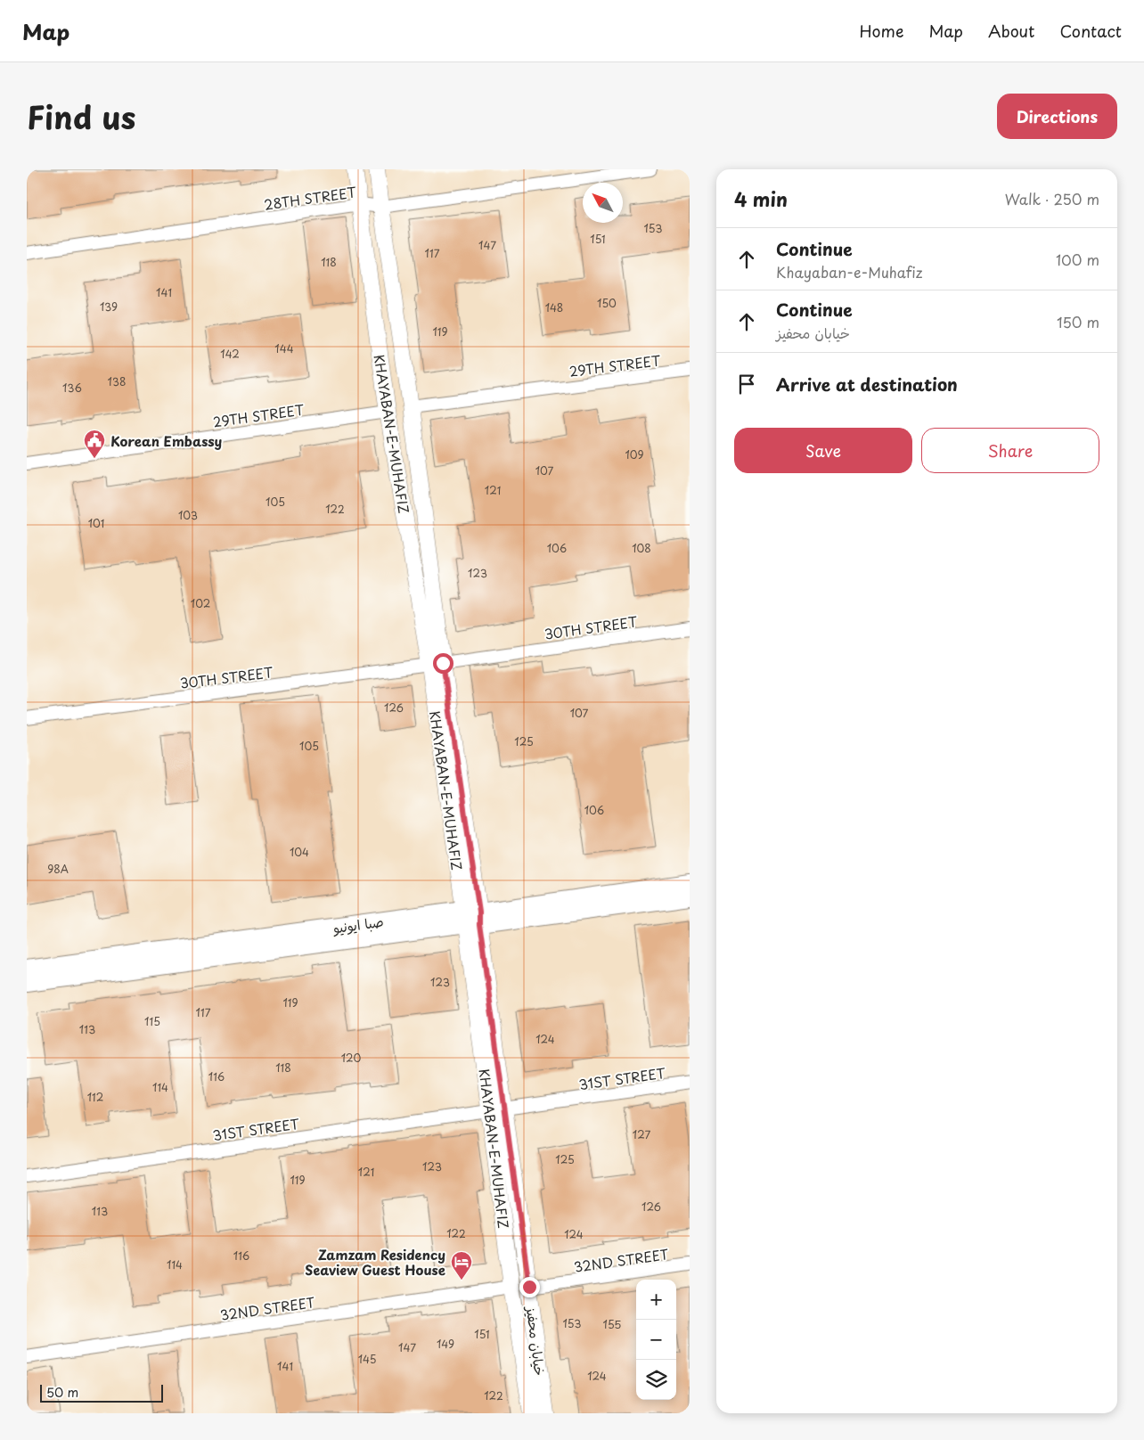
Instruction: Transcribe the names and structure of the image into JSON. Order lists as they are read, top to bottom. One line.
{"streets":{"main road":["صبا ایونیو"],"street":["28TH STREET","29TH STREET","KHAYABAN-E-MUHAFIZ","30TH STREET","31ST STREET","32ND STREET","خیابان محفیز"]},"crossings":[["28TH STREET","KHAYABAN-E-MUHAFIZ"],["29TH STREET","KHAYABAN-E-MUHAFIZ"],["KHAYABAN-E-MUHAFIZ","30TH STREET"],["KHAYABAN-E-MUHAFIZ","صبا ایونیو"],["KHAYABAN-E-MUHAFIZ","31ST STREET"],["KHAYABAN-E-MUHAFIZ","32ND STREET"],["KHAYABAN-E-MUHAFIZ","خیابان محفیز"],["صبا ایونیو","خیابان محفیز"],["31ST STREET","خیابان محفیز"],["32ND STREET","خیابان محفیز"]],"places":{"public building":["Korean Embassy"],"hotel":["Zamzam Residency Seaview Guest House"]},"house_numbers":["153","151","147","117","118","141","150","139","148","119","144","142","138","136","109","107","121","105","122","103","101","106","108","123","102","126","107","125","105","106","104","98A","123","119","117","115","113","124","120","118","116","114","112","127","125","123","121","119","126","113","122","124","116","114","153","155","151","149","147","145","141","124","122"],"scale_bar":"50 m","north":"top left","page":{"header":"Map","nav":["Home","Map","About","Contact"],"title":"Find us","buttons":["Directions",["Save","Share"]],"heading":["4 min","Walk · 250 m"],"list":[["Continue","Khayaban-e-Muhafiz","100 m"],["Continue","خیابان محفیز","150 m"],"Arrive at destination"],"map_buttons":["+","−"],"scale":"50 m"}}
